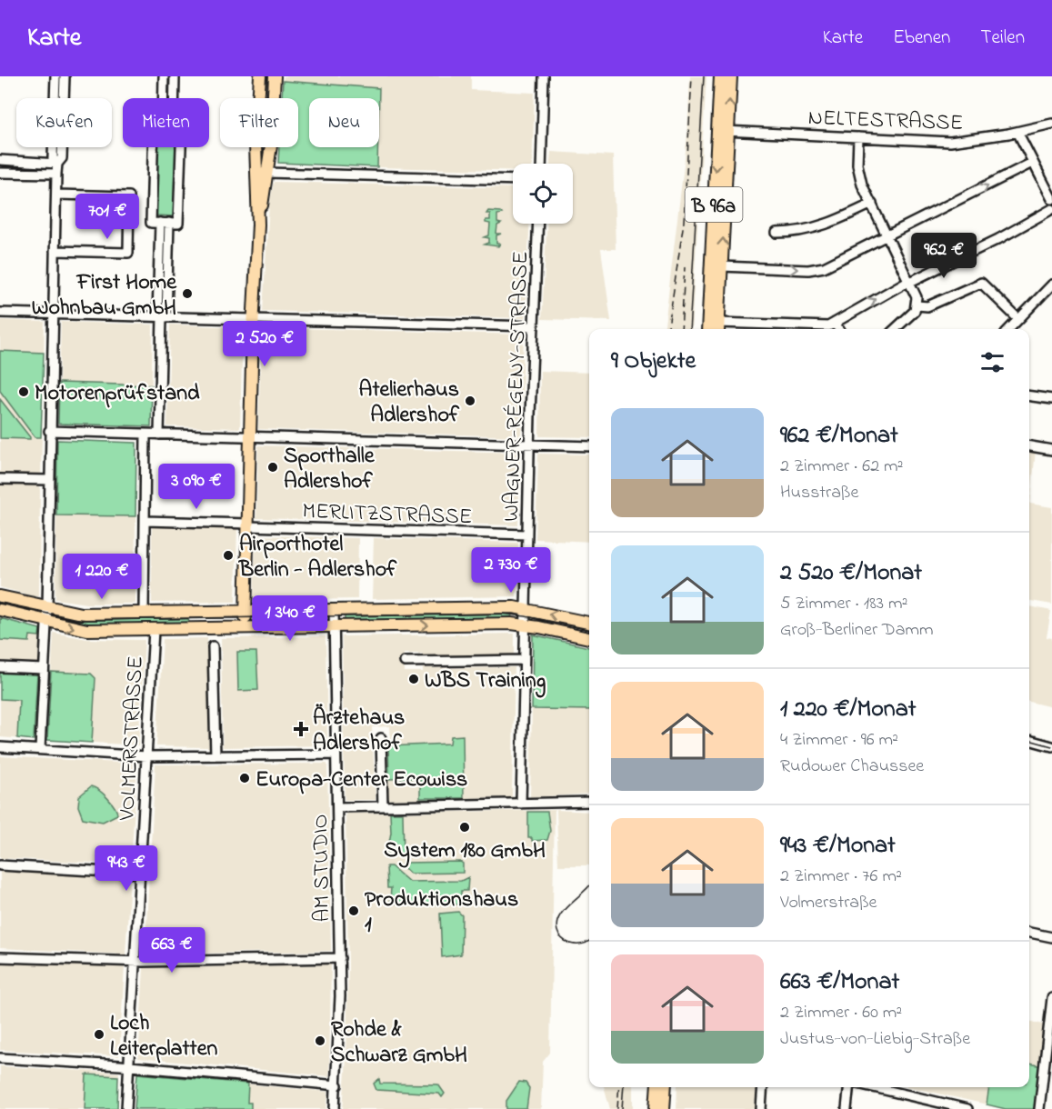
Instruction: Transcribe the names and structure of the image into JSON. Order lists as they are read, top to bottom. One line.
{"streets":{"main road":["B 96a"],"street":["NELTESTRASSE","WAGNER-RÉGENY-STRASSE","MERLITZSTRASSE","VOLMERSTRASSE","AM STUDIO"]},"crossings":[["NELTESTRASSE","B 96a"],["WAGNER-RÉGENY-STRASSE","MERLITZSTRASSE"]],"places":{"other":["First Home Wohnbau GmbH","Motorenprüfstand","Atelierhaus Adlershof","Sporthalle Adlershof","Airporthotel Berlin - Adlershof","WBS Training","Europa-Center Ecowiss","System 180 GmbH","Produktionshaus 1","Loch Leiterplatten","Rohde & Schwarz GmbH"],"health":["Ärztehaus Adlershof"]},"page":{"header":"Karte","nav":["Karte","Ebenen","Teilen"],"chip":["Kaufen","Mieten","Filter","Neu"],"price":["701 €","962 €","2 520 €","3 090 €","2 730 €","1 220 €","1 340 €","943 €","663 €"],"heading":"9 Objekte","list":[{"name":"962 €/Monat","note":"2 Zimmer · 62 m² · Husstraße"},{"name":"2 520 €/Monat","note":"5 Zimmer · 183 m² · Groß-Berliner Damm"},{"name":"1 220 €/Monat","note":"4 Zimmer · 96 m² · Rudower Chaussee"},{"name":"943 €/Monat","note":"2 Zimmer · 76 m² · Volmerstraße"},{"name":"663 €/Monat","note":"2 Zimmer · 60 m² · Justus-von-Liebig-Straße"}]}}
